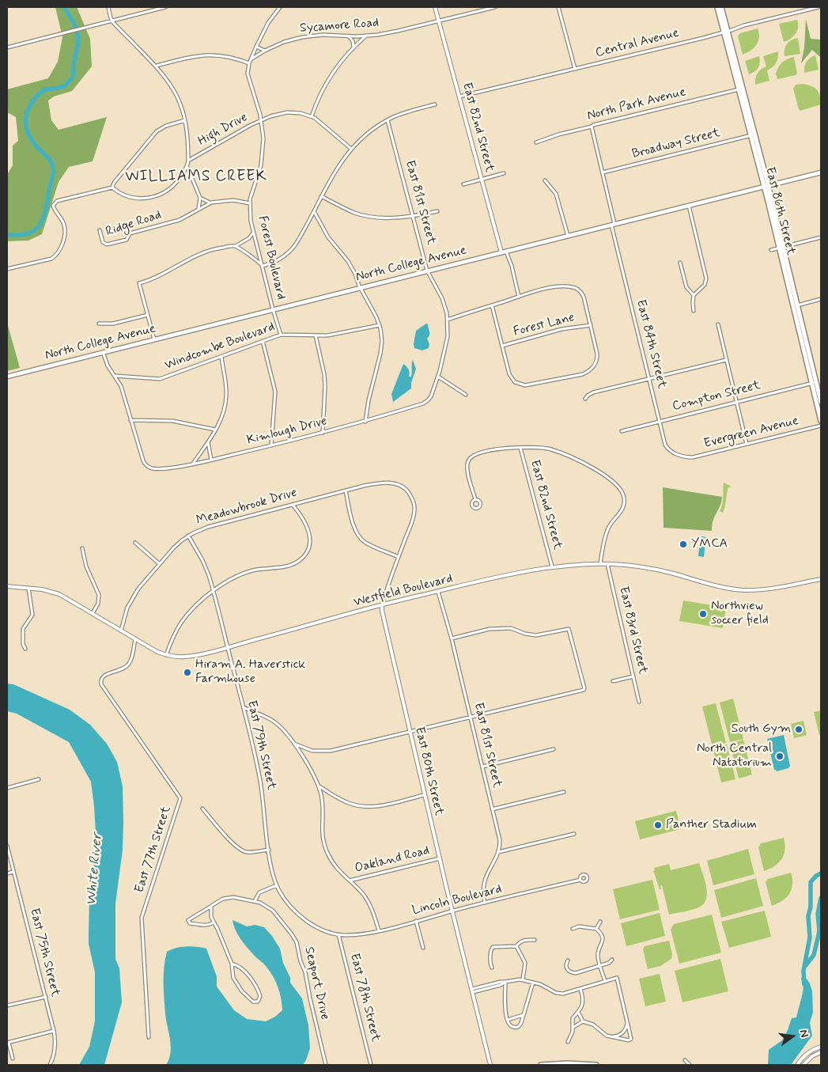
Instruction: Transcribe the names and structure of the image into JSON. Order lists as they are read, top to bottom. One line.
{"streets":{"main road":["East 86th Street","North College Avenue"],"street":["Sycamore Road","Central Avenue","North Park Avenue","East 82nd Street","High Drive","Broadway Street","East 81st Street","Ridge Road","Forest Boulevard","Forest Lane","East 84th Street","Windcombe Boulevard","Compton Street","Kimlough Drive","Evergreen Avenue","Meadowbrook Drive","Westfield Boulevard","East 83rd Street","East 79th Street","East 80th Street","East 77th Street","Oakland Road","Lincoln Boulevard","East 75th Street","Seaport Drive","East 78th Street"]},"crossings":[["Sycamore Road","East 82nd Street"],["Sycamore Road","Forest Boulevard"],["Central Avenue","East 82nd Street"],["Central Avenue","East 86th Street"],["North Park Avenue","East 86th Street"],["North Park Avenue","East 84th Street"],["East 82nd Street","North College Avenue"],["East 82nd Street","Westfield Boulevard"],["High Drive","Forest Boulevard"],["Broadway Street","East 86th Street"],["Broadway Street","East 84th Street"],["East 81st Street","North College Avenue"],["East 81st Street","Kimlough Drive"],["East 81st Street","Westfield Boulevard"],["East 86th Street","North College Avenue"],["East 86th Street","Compton Street"],["Ridge Road","Forest Boulevard"],["Forest Boulevard","North College Avenue"],["Forest Boulevard","Windcombe Boulevard"],["North College Avenue","East 84th Street"],["East 84th Street","Compton Street"],["East 84th Street","Evergreen Avenue"],["Meadowbrook Drive","Westfield Boulevard"],["Meadowbrook Drive","East 79th Street"],["Meadowbrook Drive","East 80th Street"],["Westfield Boulevard","East 83rd Street"],["Westfield Boulevard","East 79th Street"],["Westfield Boulevard","East 80th Street"],["Westfield Boulevard","East 77th Street"],["East 79th Street","Lincoln Boulevard"],["East 79th Street","East 78th Street"],["East 80th Street","Oakland Road"],["East 80th Street","Lincoln Boulevard"],["Lincoln Boulevard","East 78th Street"]],"districts":["WILLIAMS CREEK"],"water":["White River"],"places":["YMCA","Northview soccer field","Hiram A. Haverstick Farmhouse","South Gym","North Central Natatorium","Panther Stadium"],"north":"right"}
